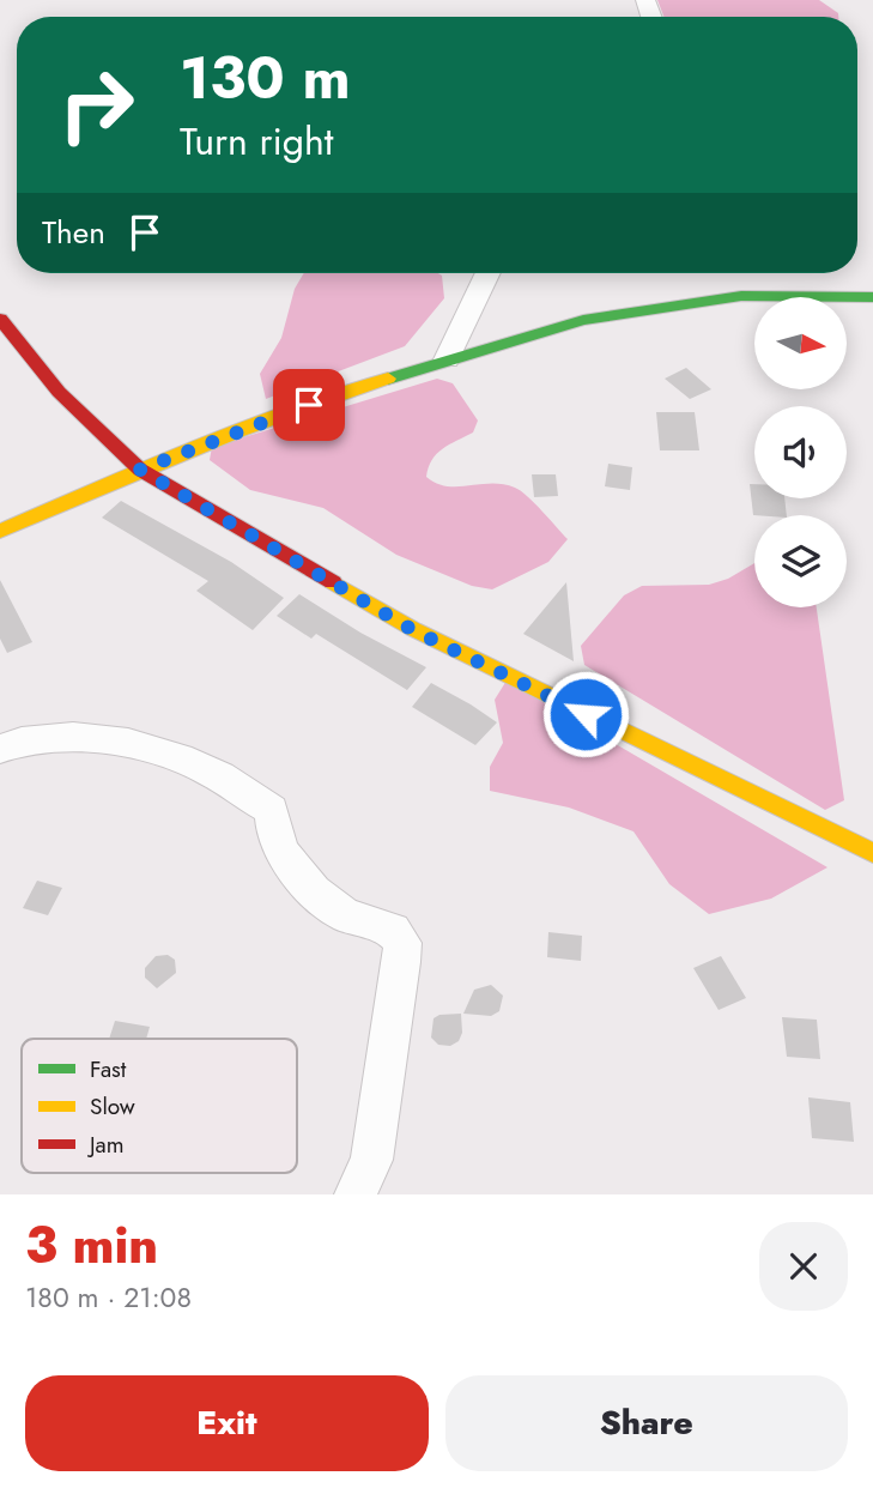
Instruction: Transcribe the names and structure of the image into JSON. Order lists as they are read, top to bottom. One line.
{"legend":["Fast","Slow","Jam"],"north":"right","page":{"turn":["130 m","Turn right"],"then":"Then","heading":["3 min","180 m · 21:08"],"buttons":["Exit","Share"]}}
